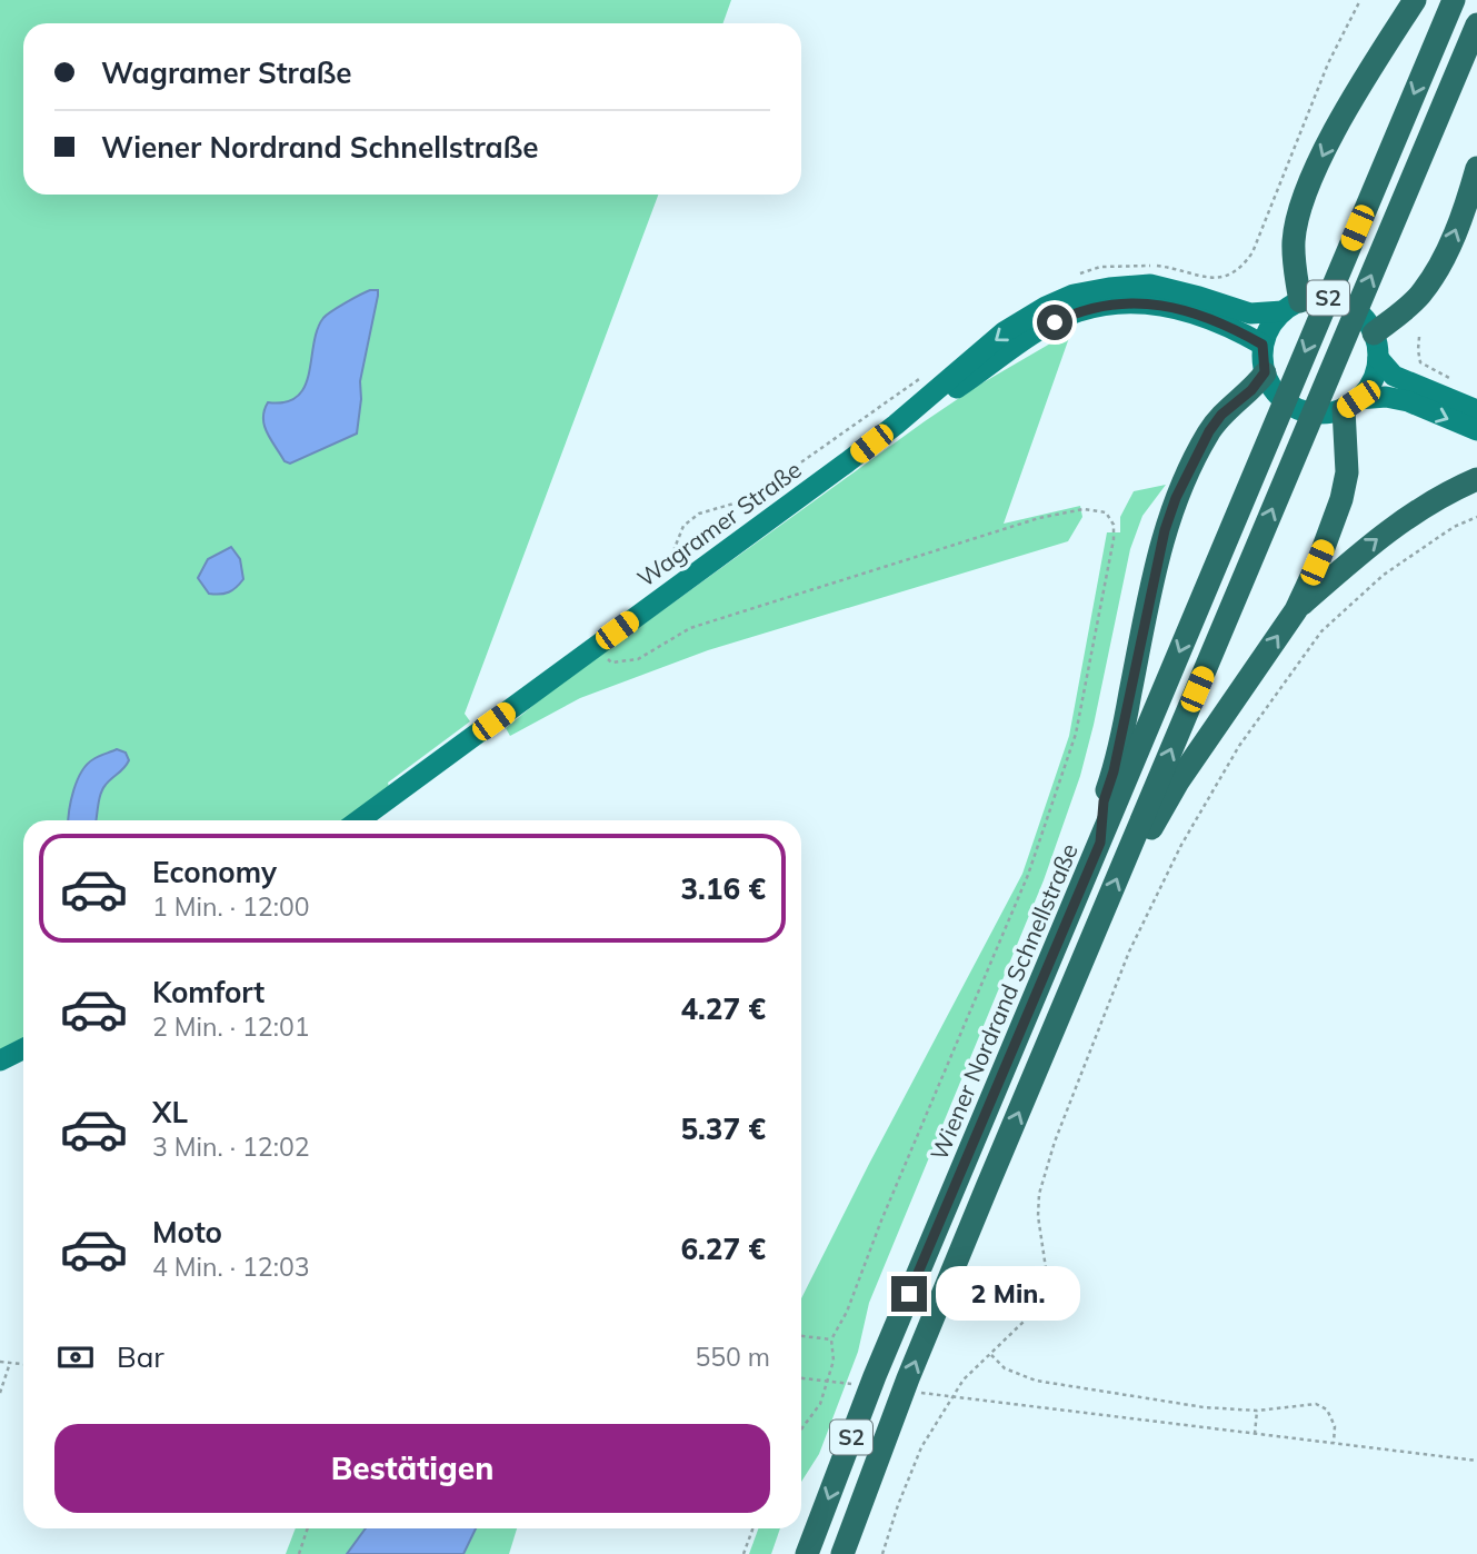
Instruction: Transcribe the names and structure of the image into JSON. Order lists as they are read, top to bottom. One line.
{"streets":{"highway":["S2","Wiener Nordrand Schnellstraße"],"main road":["Wagramer Straße"]},"page":{"banner":["Wagramer Straße","Wiener Nordrand Schnellstraße"],"list":[{"name":"Economy","note":"1 Min. · 12:00","value":"3.16 €"},{"name":"Komfort","note":"2 Min. · 12:01","value":"4.27 €"},{"name":"XL","note":"3 Min. · 12:02","value":"5.37 €"},{"name":"Moto","note":"4 Min. · 12:03","value":"6.27 €"}],"bubble":"2 Min.","pay":["Bar","550 m"],"buttons":"Bestätigen"}}
